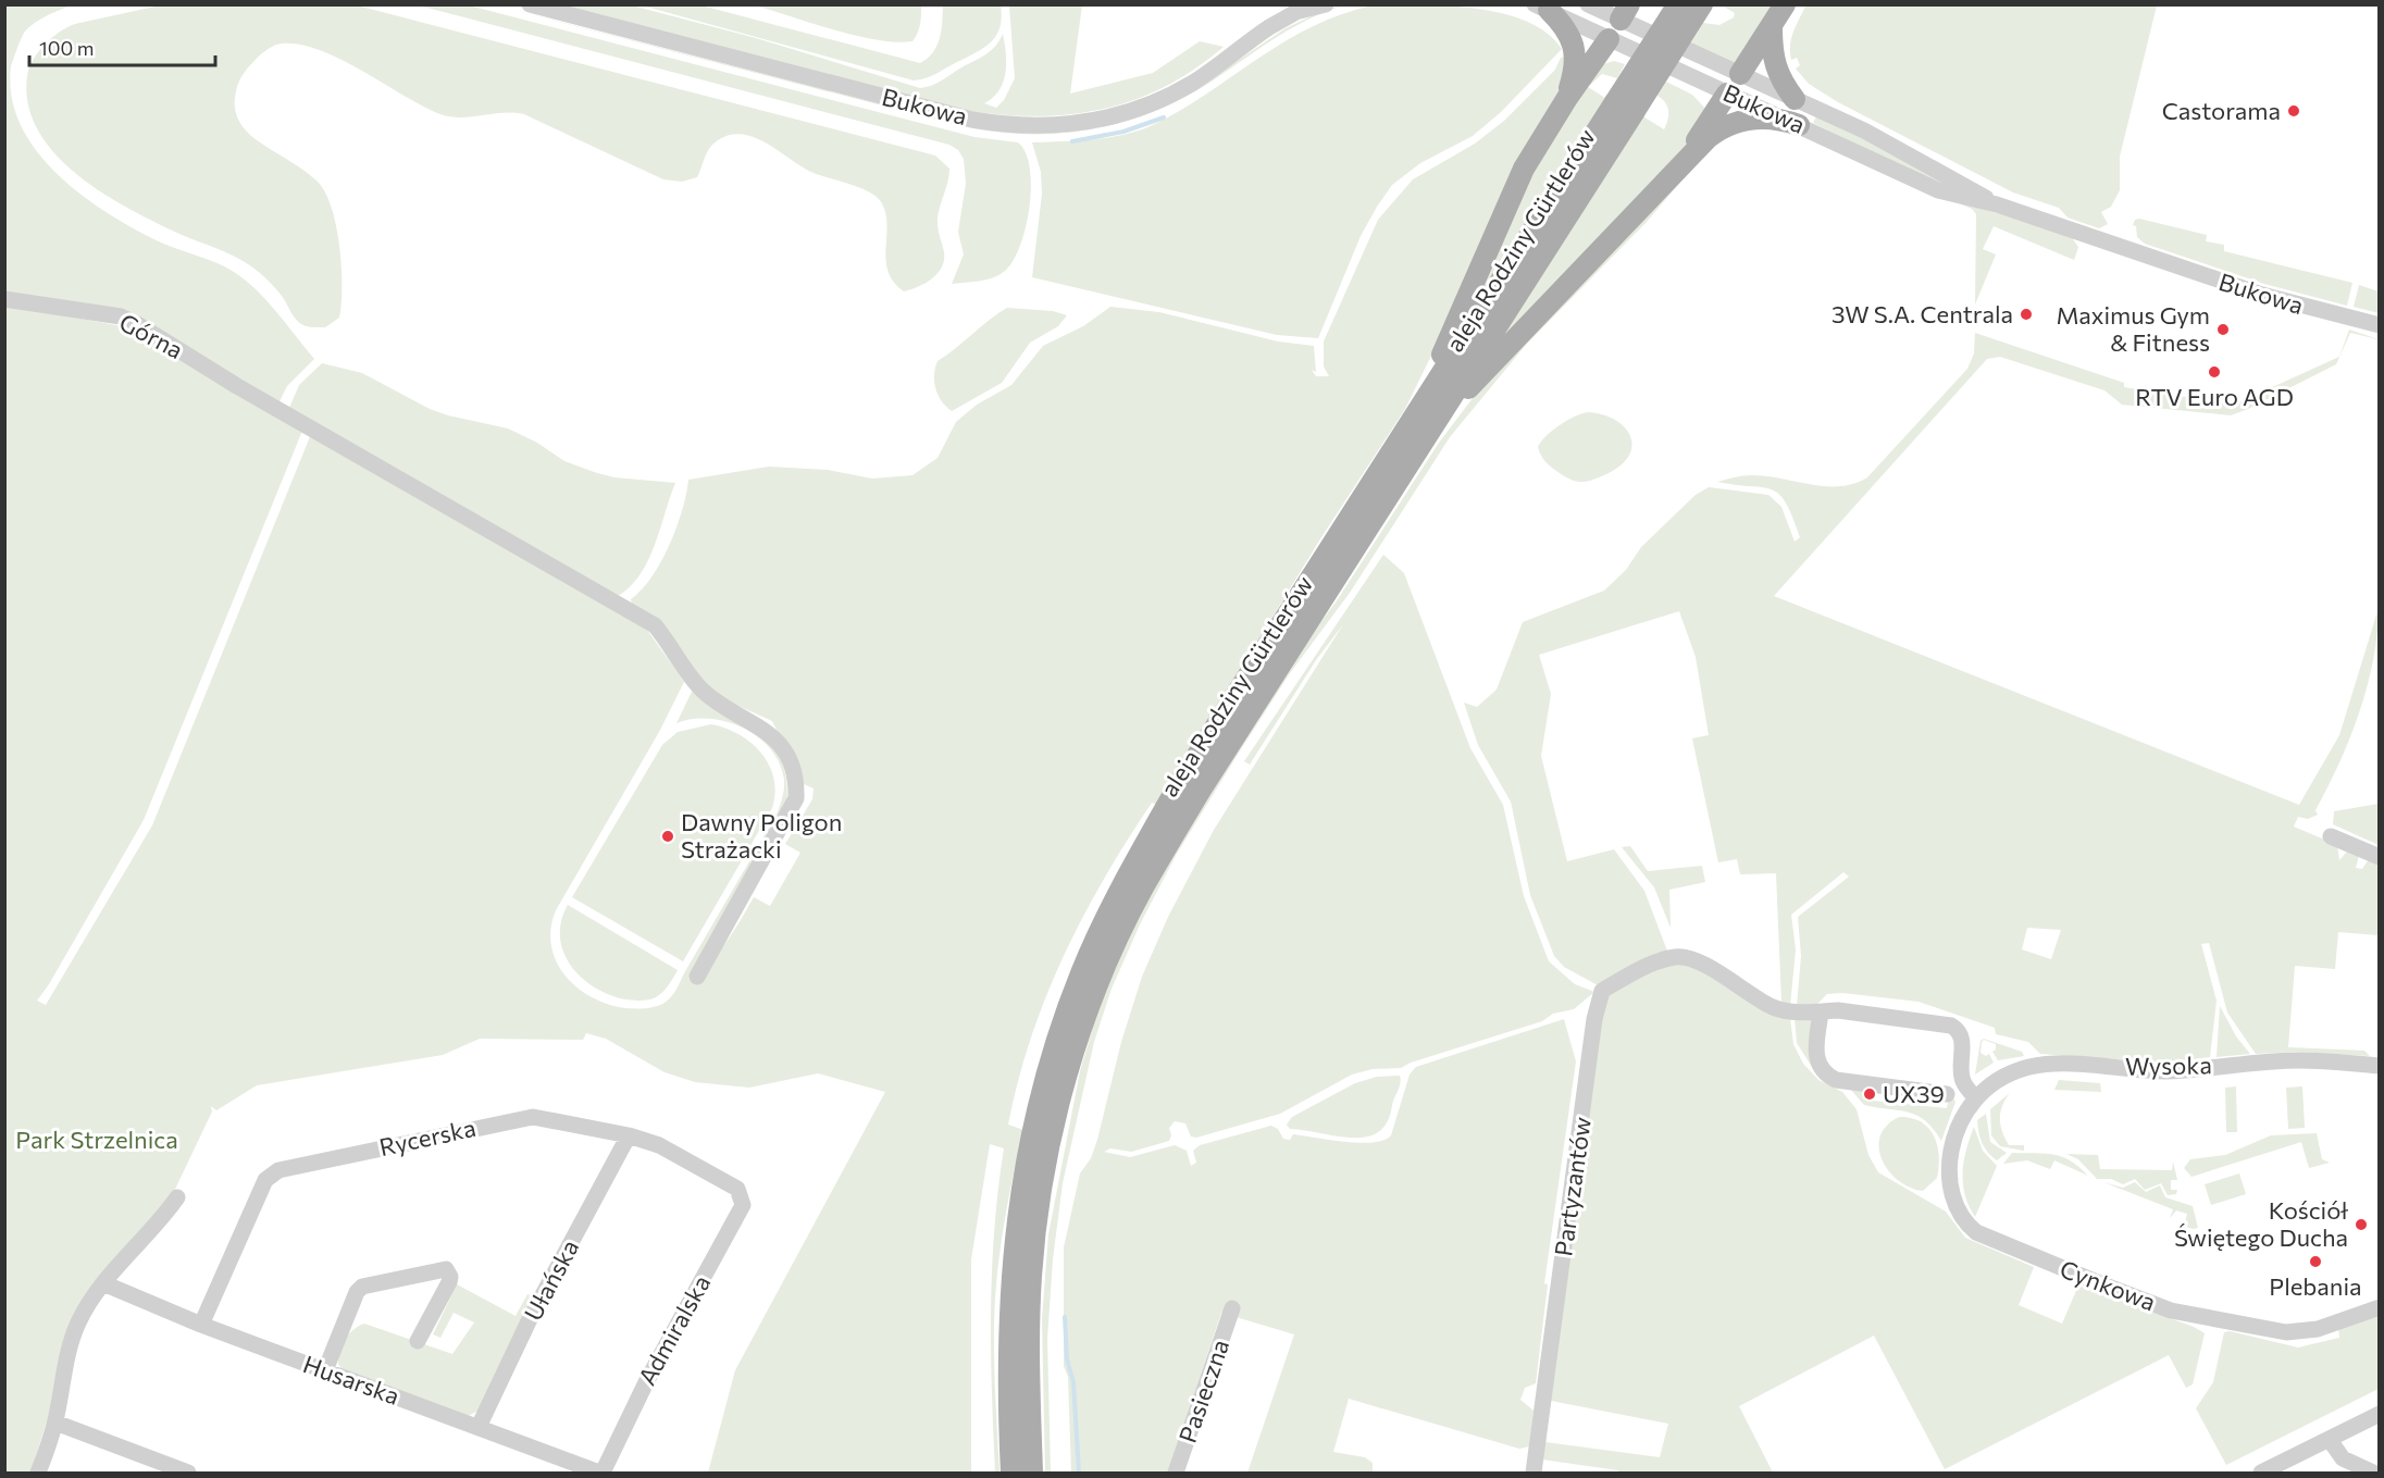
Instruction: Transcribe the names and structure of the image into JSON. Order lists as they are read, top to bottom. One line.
{"streets":{"main road":["aleja Rodziny Gürtlerów"],"street":["Bukowa","Górna","Wysoka","Rycerska","Partyzantów","Ułańska","Cynkowa","Admiralska","Husarska","Pasieczna"]},"crossings":[["Wysoka","Cynkowa"],["Rycerska","Ułańska"],["Rycerska","Admiralska"],["Rycerska","Husarska"],["Ułańska","Husarska"],["Admiralska","Husarska"]],"parks":["Park Strzelnica"],"places":["Castorama","3W S.A. Centrala","Maximus Gym & Fitness","RTV Euro AGD","Dawny Poligon Strażacki","UX39","Kościół Świętego Ducha","Plebania"],"scale_bar":"100 m"}
